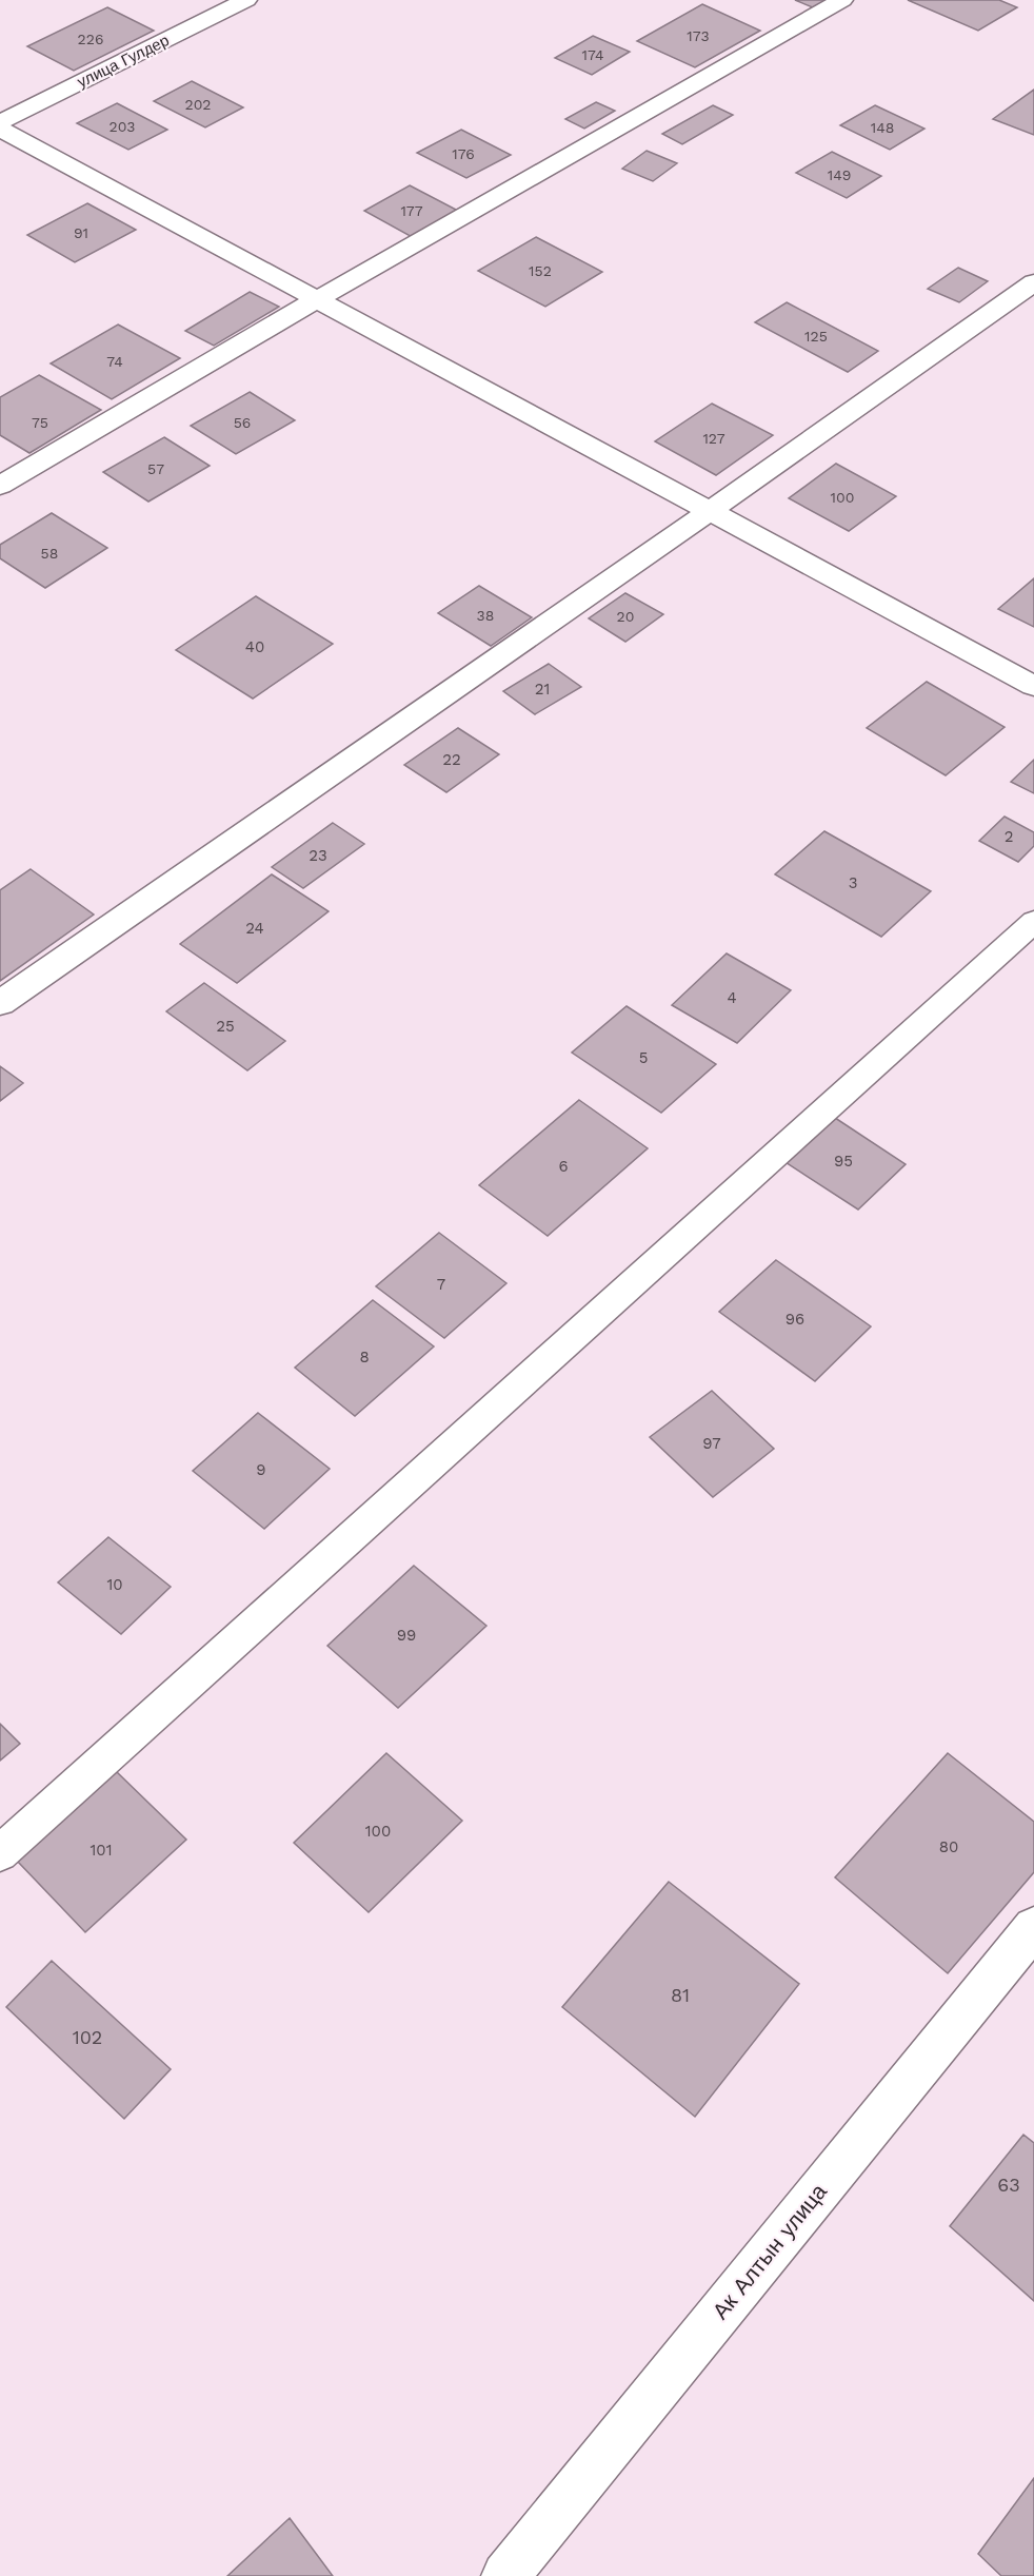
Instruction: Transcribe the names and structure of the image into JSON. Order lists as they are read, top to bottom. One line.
{"streets":{"street":["улица Гулдер","Ак Алтын улица"]},"house_numbers":["173","226","174","202","203","148","176","149","177","91","152","125","74","75","56","127","57","100","58","38","20","40","21","22","2","23","3","24","4","25","5","95","6","7","96","8","97","9","10","99","100","80","101","81","102","63"]}
